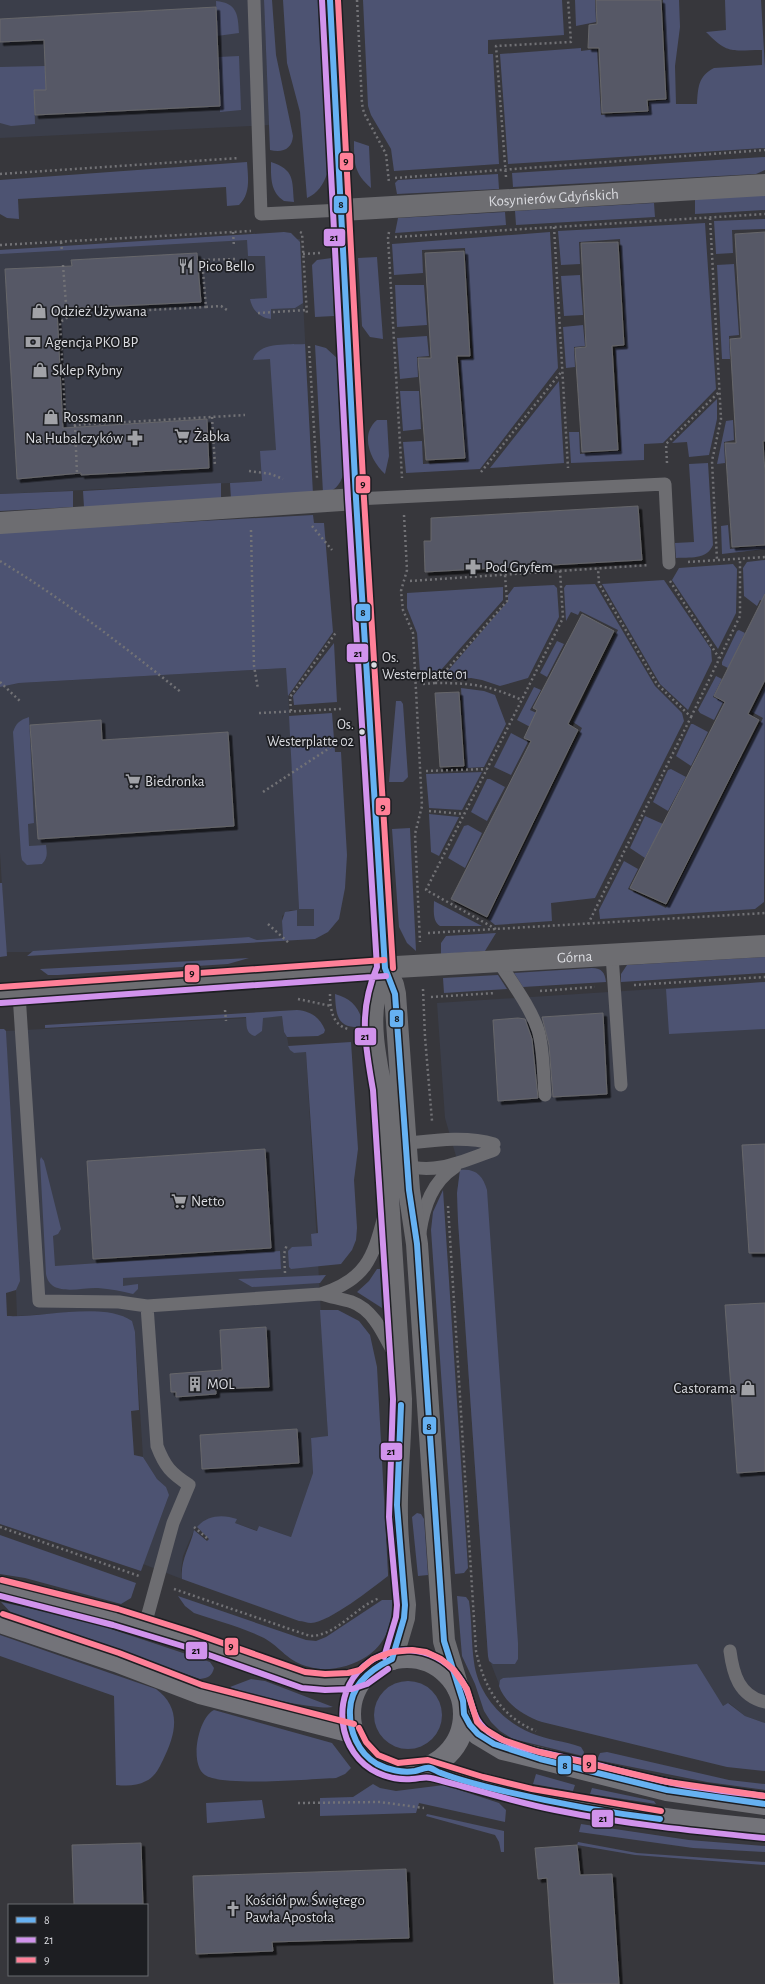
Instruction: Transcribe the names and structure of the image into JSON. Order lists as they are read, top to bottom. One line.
{"streets":{"street":["Kosynierów Gdyńskich","Górna"]},"places":{"restaurant":["Pico Bello"],"shop":["Odzież Używana","Sklep Rybny","Rossmann","Castorama"],"bank":["Agencja PKO BP"],"supermarket":["Żabka","Biedronka","Netto"],"pharmacy":["Na Hubalczyków","Pod Gryfem"],"other":["Os. Westerplatte 01","Os. Westerplatte 02"],"building":["MOL"],"church":["Kościół pw. Świętego Pawła Apostoła"]},"lines":["transit line 8","transit line 21","transit line 9"],"legend":["8","21","9"]}
